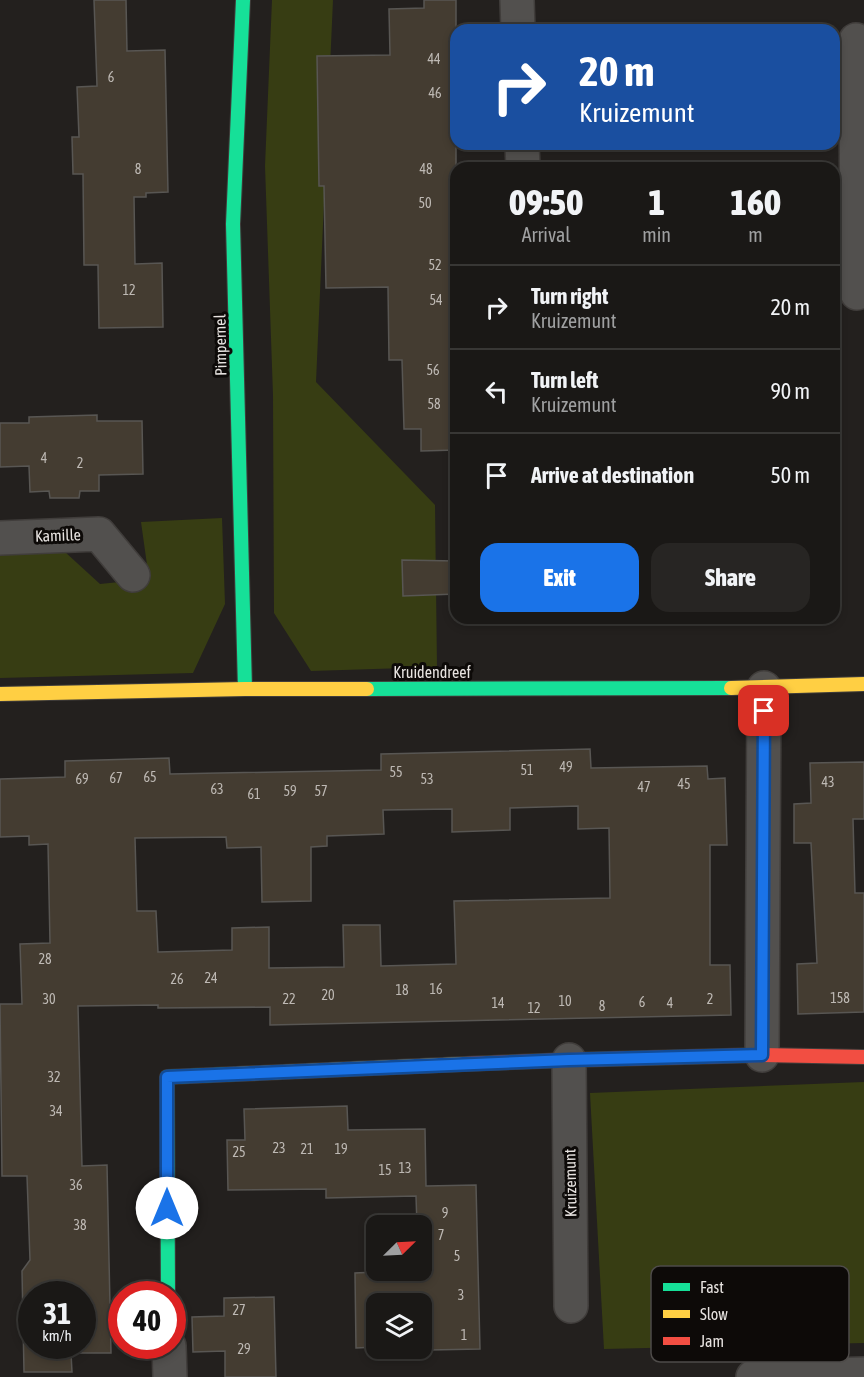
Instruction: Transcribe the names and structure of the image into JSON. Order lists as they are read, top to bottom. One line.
{"streets":{"street":["Pimpernel","Kamille","Kruidendreef","Kruizemunt"]},"crossings":[["Pimpernel","Kruidendreef"]],"house_numbers":["44","6","46","8","48","50","52","12","54","56","58","4","2","49","51","55","65","67","69","53","43","45","47","63","59","57","61","28","24","26","16","18","20","158","30","22","2","10","6","14","4","8","12","32","34","23","21","19","25","13","15","36","9","38","7","5","3","27","1","29"],"legend":["Fast","Slow","Jam"],"north":"top right","page":{"turn":["20 m","Kruizemunt"],"eta":["09:50","Arrival","1","min","160","m"],"list":[{"name":"Turn right","note":"Kruizemunt","value":"20 m"},{"name":"Turn left","note":"Kruizemunt","value":"90 m"},{"name":"Arrive at destination","value":"50 m"}],"buttons":["Exit","Share"],"speed":"31 km/h","limit":"40"}}
